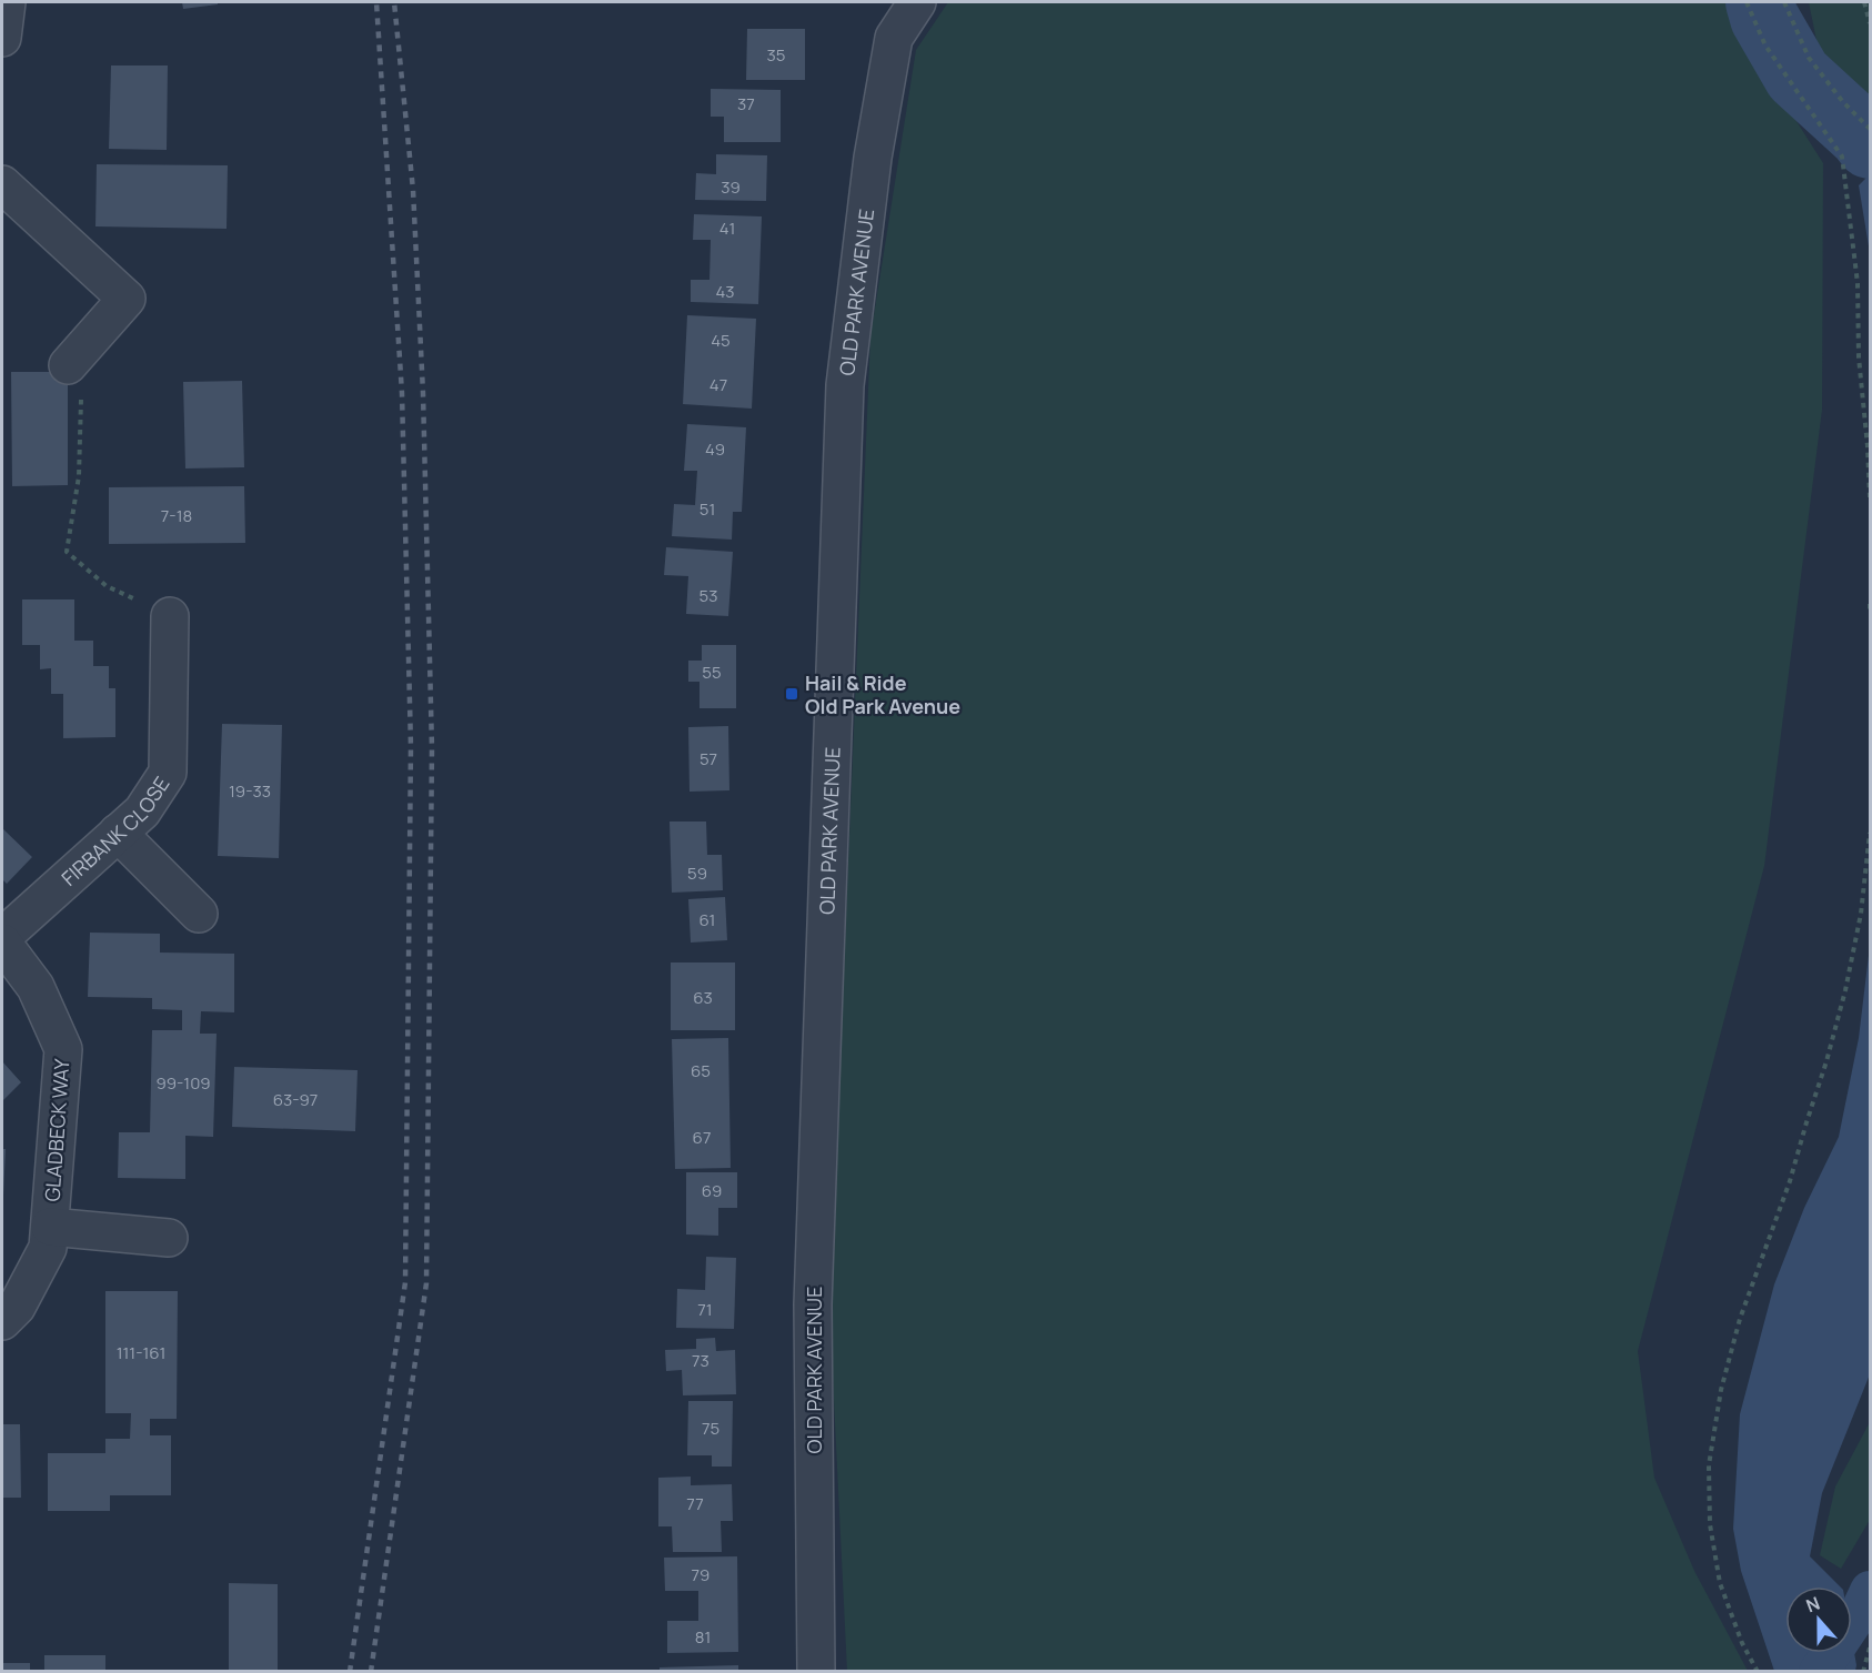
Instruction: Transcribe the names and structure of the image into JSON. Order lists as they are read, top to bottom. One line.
{"streets":{"street":["OLD PARK AVENUE","FIRBANK CLOSE","GLADBECK WAY"]},"places":{"transit":["Hail & Ride Old Park Avenue"]},"house_numbers":["35","37","39","41","43","45","47","49","51","7-18","53","55","57","19-33","59","61","63","65","99-109","63-97","67","69","71","111-161","73","75","77","79","81"],"north":"top"}
